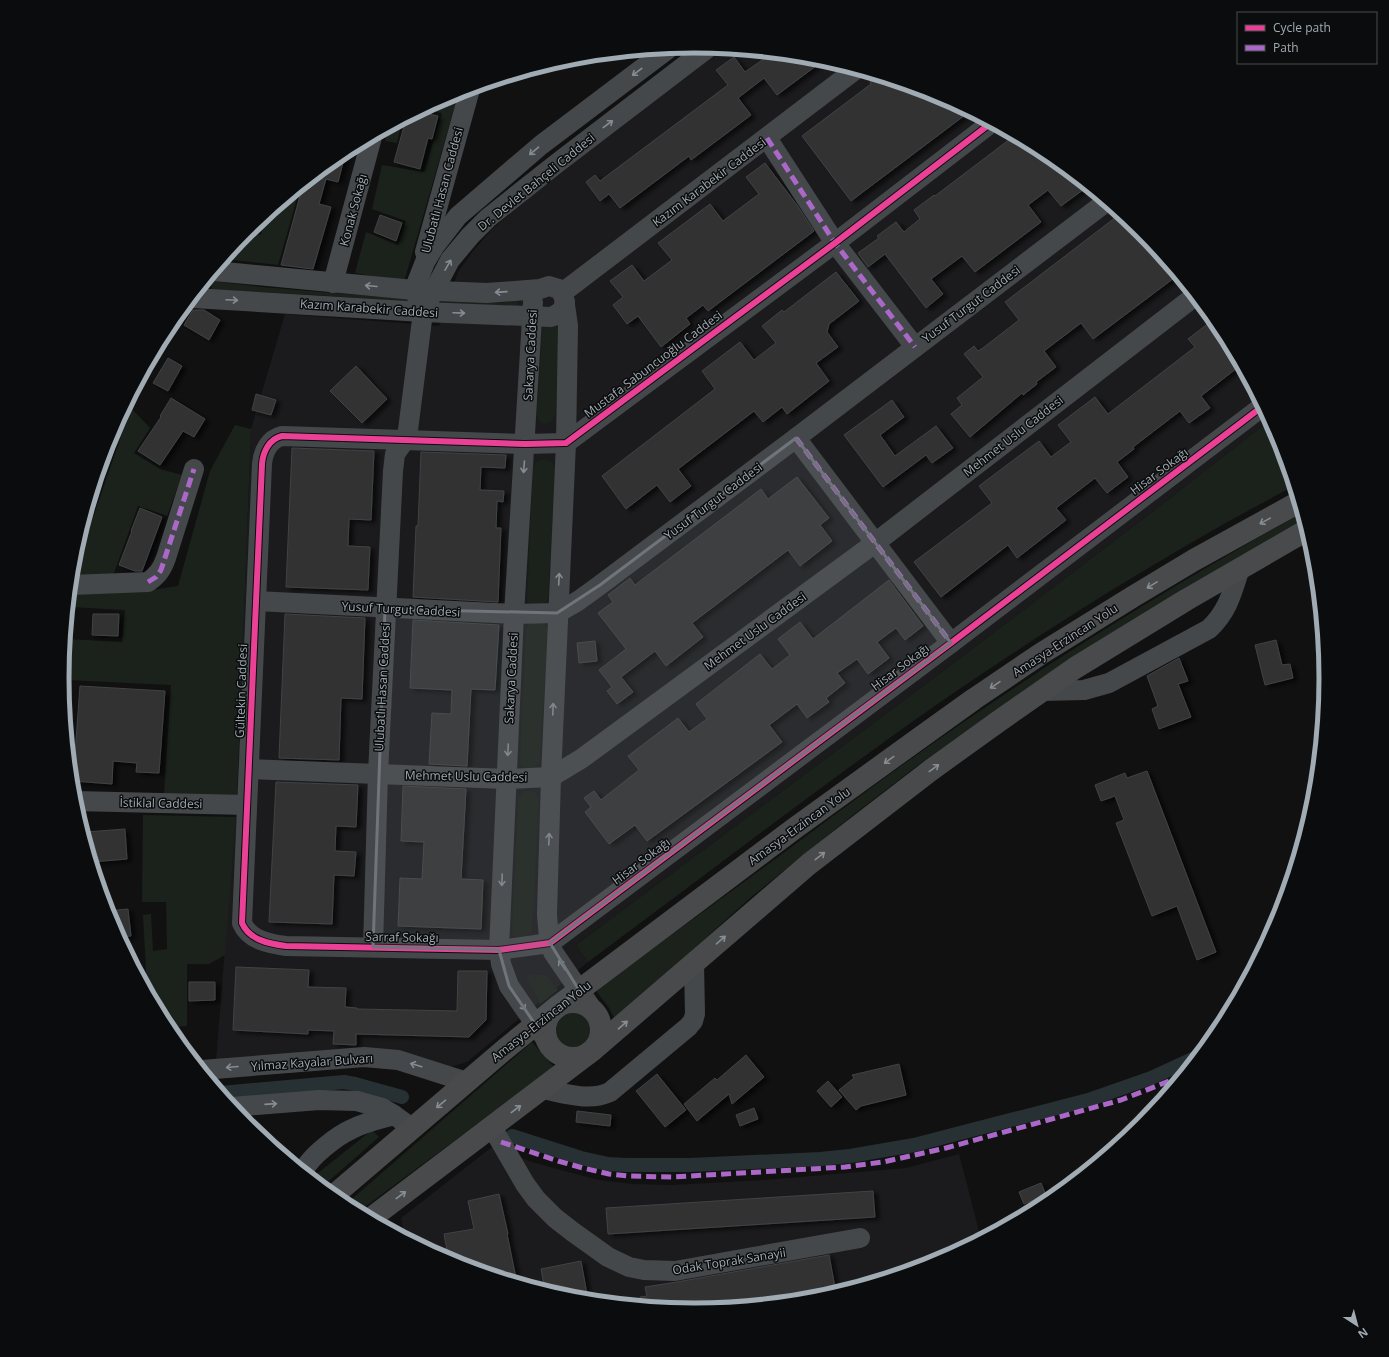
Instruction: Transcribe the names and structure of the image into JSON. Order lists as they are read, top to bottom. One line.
{"streets":{"highway":["Amasya-Erzincan Yolu"],"street":["Dr. Devlet Bahçeli Caddesi","Kazım Karabekir Caddesi","Ulubatlı Hasan Caddesi","Konak Sokağı","Yusuf Turgut Caddesi","Sakarya Caddesi","Mustafa Sabuncuoğlu Caddesi","Mehmet Uslu Caddesi","Hisar Sokağı","Gültekin Caddesi","İstiklal Caddesi","Sarraf Sokağı","Yılmaz Kayalar Bulvarı","Odak Toprak Sanayii"]},"crossings":[["Dr. Devlet Bahçeli Caddesi","Kazım Karabekir Caddesi"],["Dr. Devlet Bahçeli Caddesi","Ulubatlı Hasan Caddesi"],["Kazım Karabekir Caddesi","Ulubatlı Hasan Caddesi"],["Kazım Karabekir Caddesi","Konak Sokağı"],["Kazım Karabekir Caddesi","Sakarya Caddesi"],["Ulubatlı Hasan Caddesi","Yusuf Turgut Caddesi"],["Ulubatlı Hasan Caddesi","Mehmet Uslu Caddesi"],["Ulubatlı Hasan Caddesi","Gültekin Caddesi"],["Ulubatlı Hasan Caddesi","Sarraf Sokağı"],["Yusuf Turgut Caddesi","Sakarya Caddesi"],["Yusuf Turgut Caddesi","Gültekin Caddesi"],["Sakarya Caddesi","Mehmet Uslu Caddesi"],["Sakarya Caddesi","Amasya-Erzincan Yolu"],["Sakarya Caddesi","Sarraf Sokağı"],["Mehmet Uslu Caddesi","Gültekin Caddesi"],["Hisar Sokağı","Sarraf Sokağı"],["Amasya-Erzincan Yolu","Yılmaz Kayalar Bulvarı"],["Gültekin Caddesi","İstiklal Caddesi"],["Gültekin Caddesi","Sarraf Sokağı"]],"legend":["Cycle path","Path"],"north":"bottom right"}
